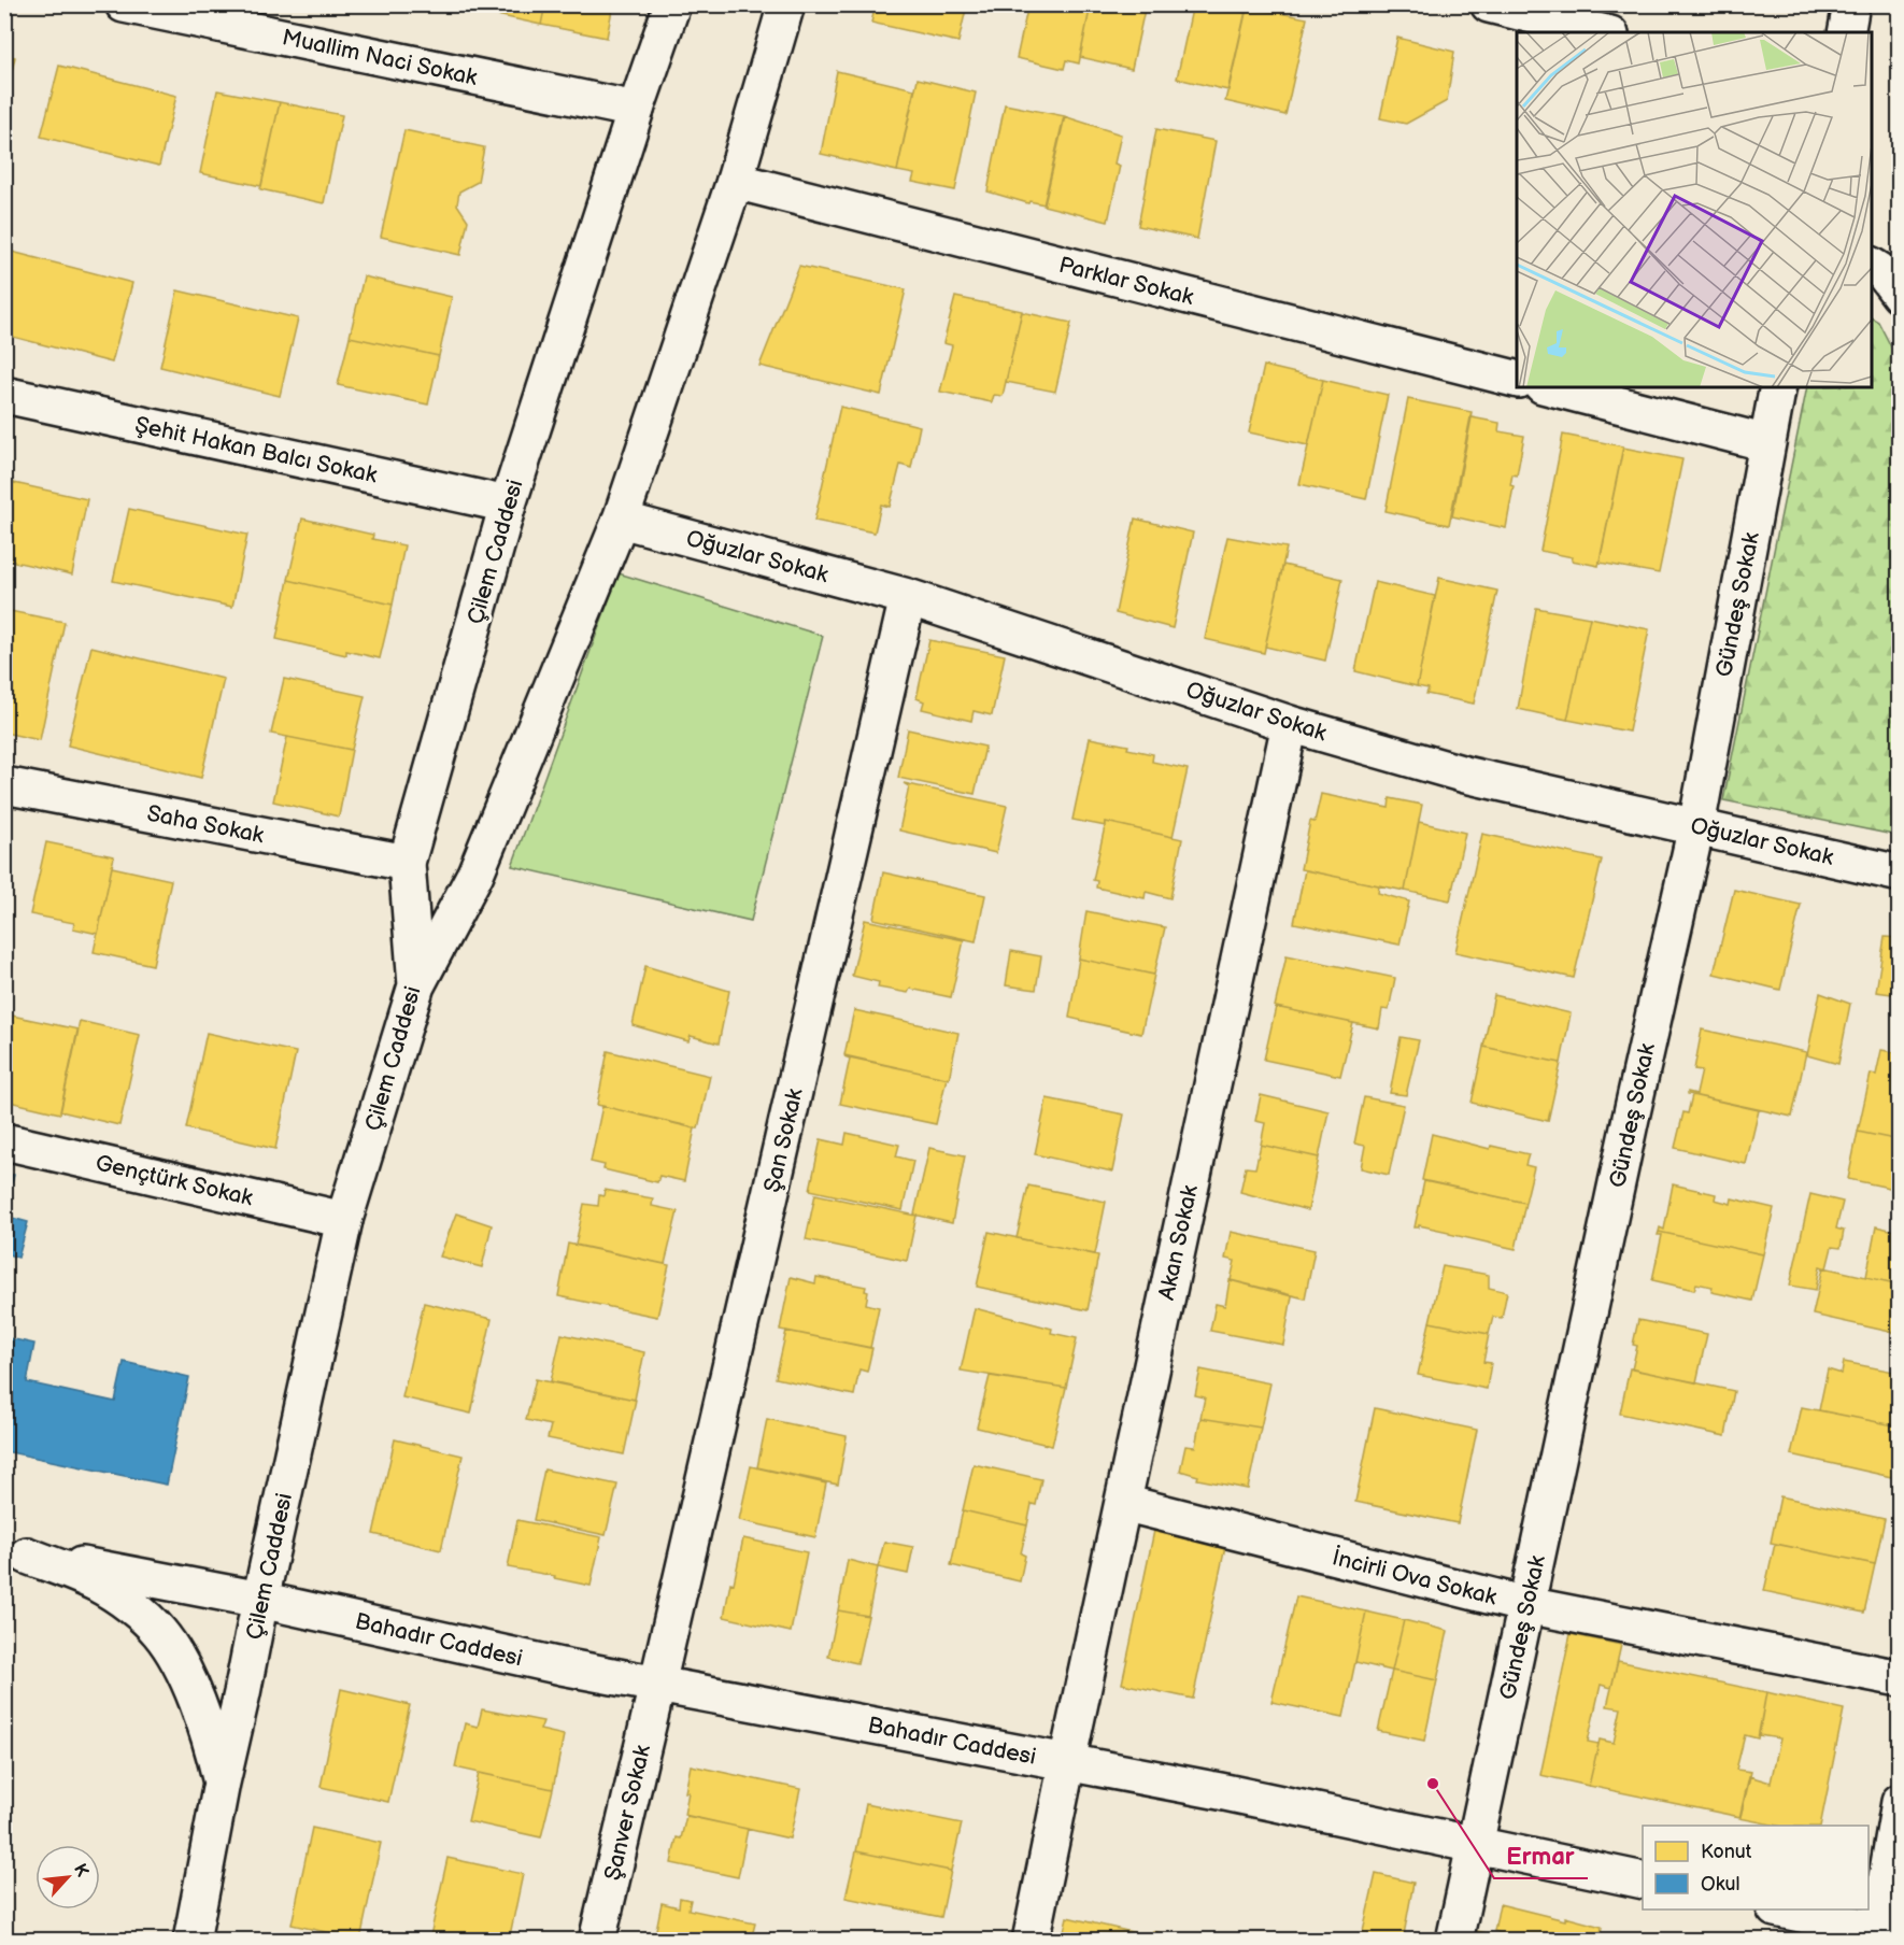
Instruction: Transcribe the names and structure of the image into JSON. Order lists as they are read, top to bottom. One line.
{"streets":{"street":["Muallim Naci Sokak","Parklar Sokak","Şehit Hakan Balcı Sokak","Çilem Caddesi","Oğuzlar Sokak","Gündeş Sokak","Saha Sokak","Şan Sokak","Gençtürk Sokak","Akan Sokak","İncirli Ova Sokak","Bahadır Caddesi","Şanver Sokak"]},"crossings":[["Muallim Naci Sokak","Çilem Caddesi"],["Şehit Hakan Balcı Sokak","Çilem Caddesi"],["Çilem Caddesi","Saha Sokak"],["Çilem Caddesi","Gençtürk Sokak"],["Çilem Caddesi","Bahadır Caddesi"],["Oğuzlar Sokak","Gündeş Sokak"],["Oğuzlar Sokak","Şan Sokak"],["Oğuzlar Sokak","Akan Sokak"],["Gündeş Sokak","İncirli Ova Sokak"],["Gündeş Sokak","Bahadır Caddesi"],["Şan Sokak","Bahadır Caddesi"],["Şan Sokak","Şanver Sokak"],["Akan Sokak","İncirli Ova Sokak"],["Akan Sokak","Bahadır Caddesi"],["Bahadır Caddesi","Şanver Sokak"]],"places":["Ermar"],"legend":["Konut","Okul"],"north":"top right"}
